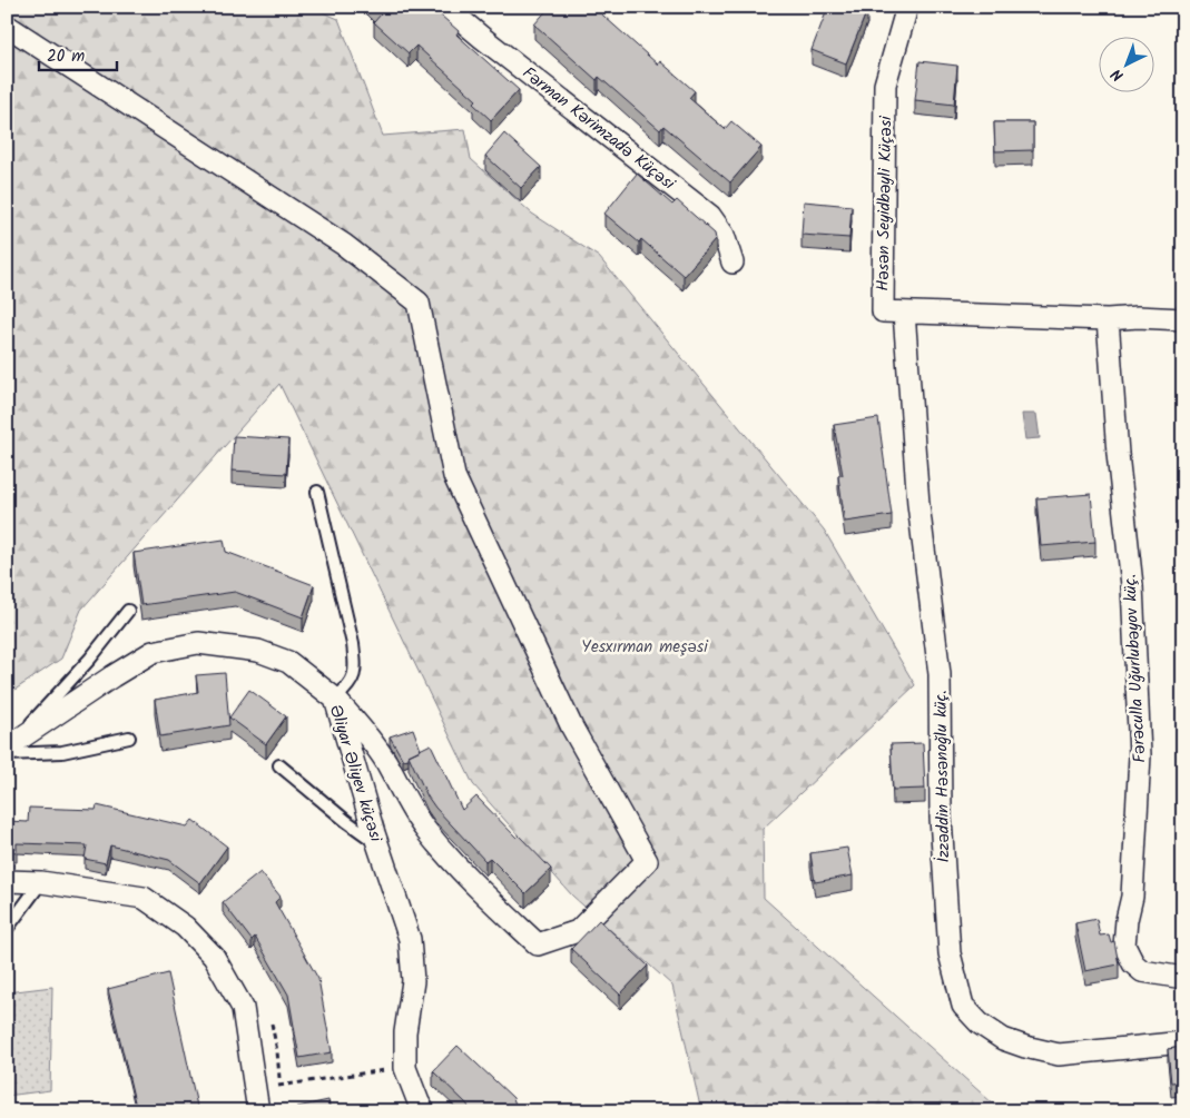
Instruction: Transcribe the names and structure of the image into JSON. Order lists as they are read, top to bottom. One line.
{"streets":{"street":["Fərman Kərimzadə Küçəsi","Həsən Seyidbəyli Küçəsi","Fərəculla Uğurlubəyov küç.","Əliyar Əliyev küçəsi","İzzəddin Həsənoğlu küç."]},"crossings":[["Həsən Seyidbəyli Küçəsi","Fərəculla Uğurlubəyov küç."],["Həsən Seyidbəyli Küçəsi","İzzəddin Həsənoğlu küç."]],"parks":["Yesxırman meşəsi"],"scale_bar":"20 m","north":"bottom left"}
